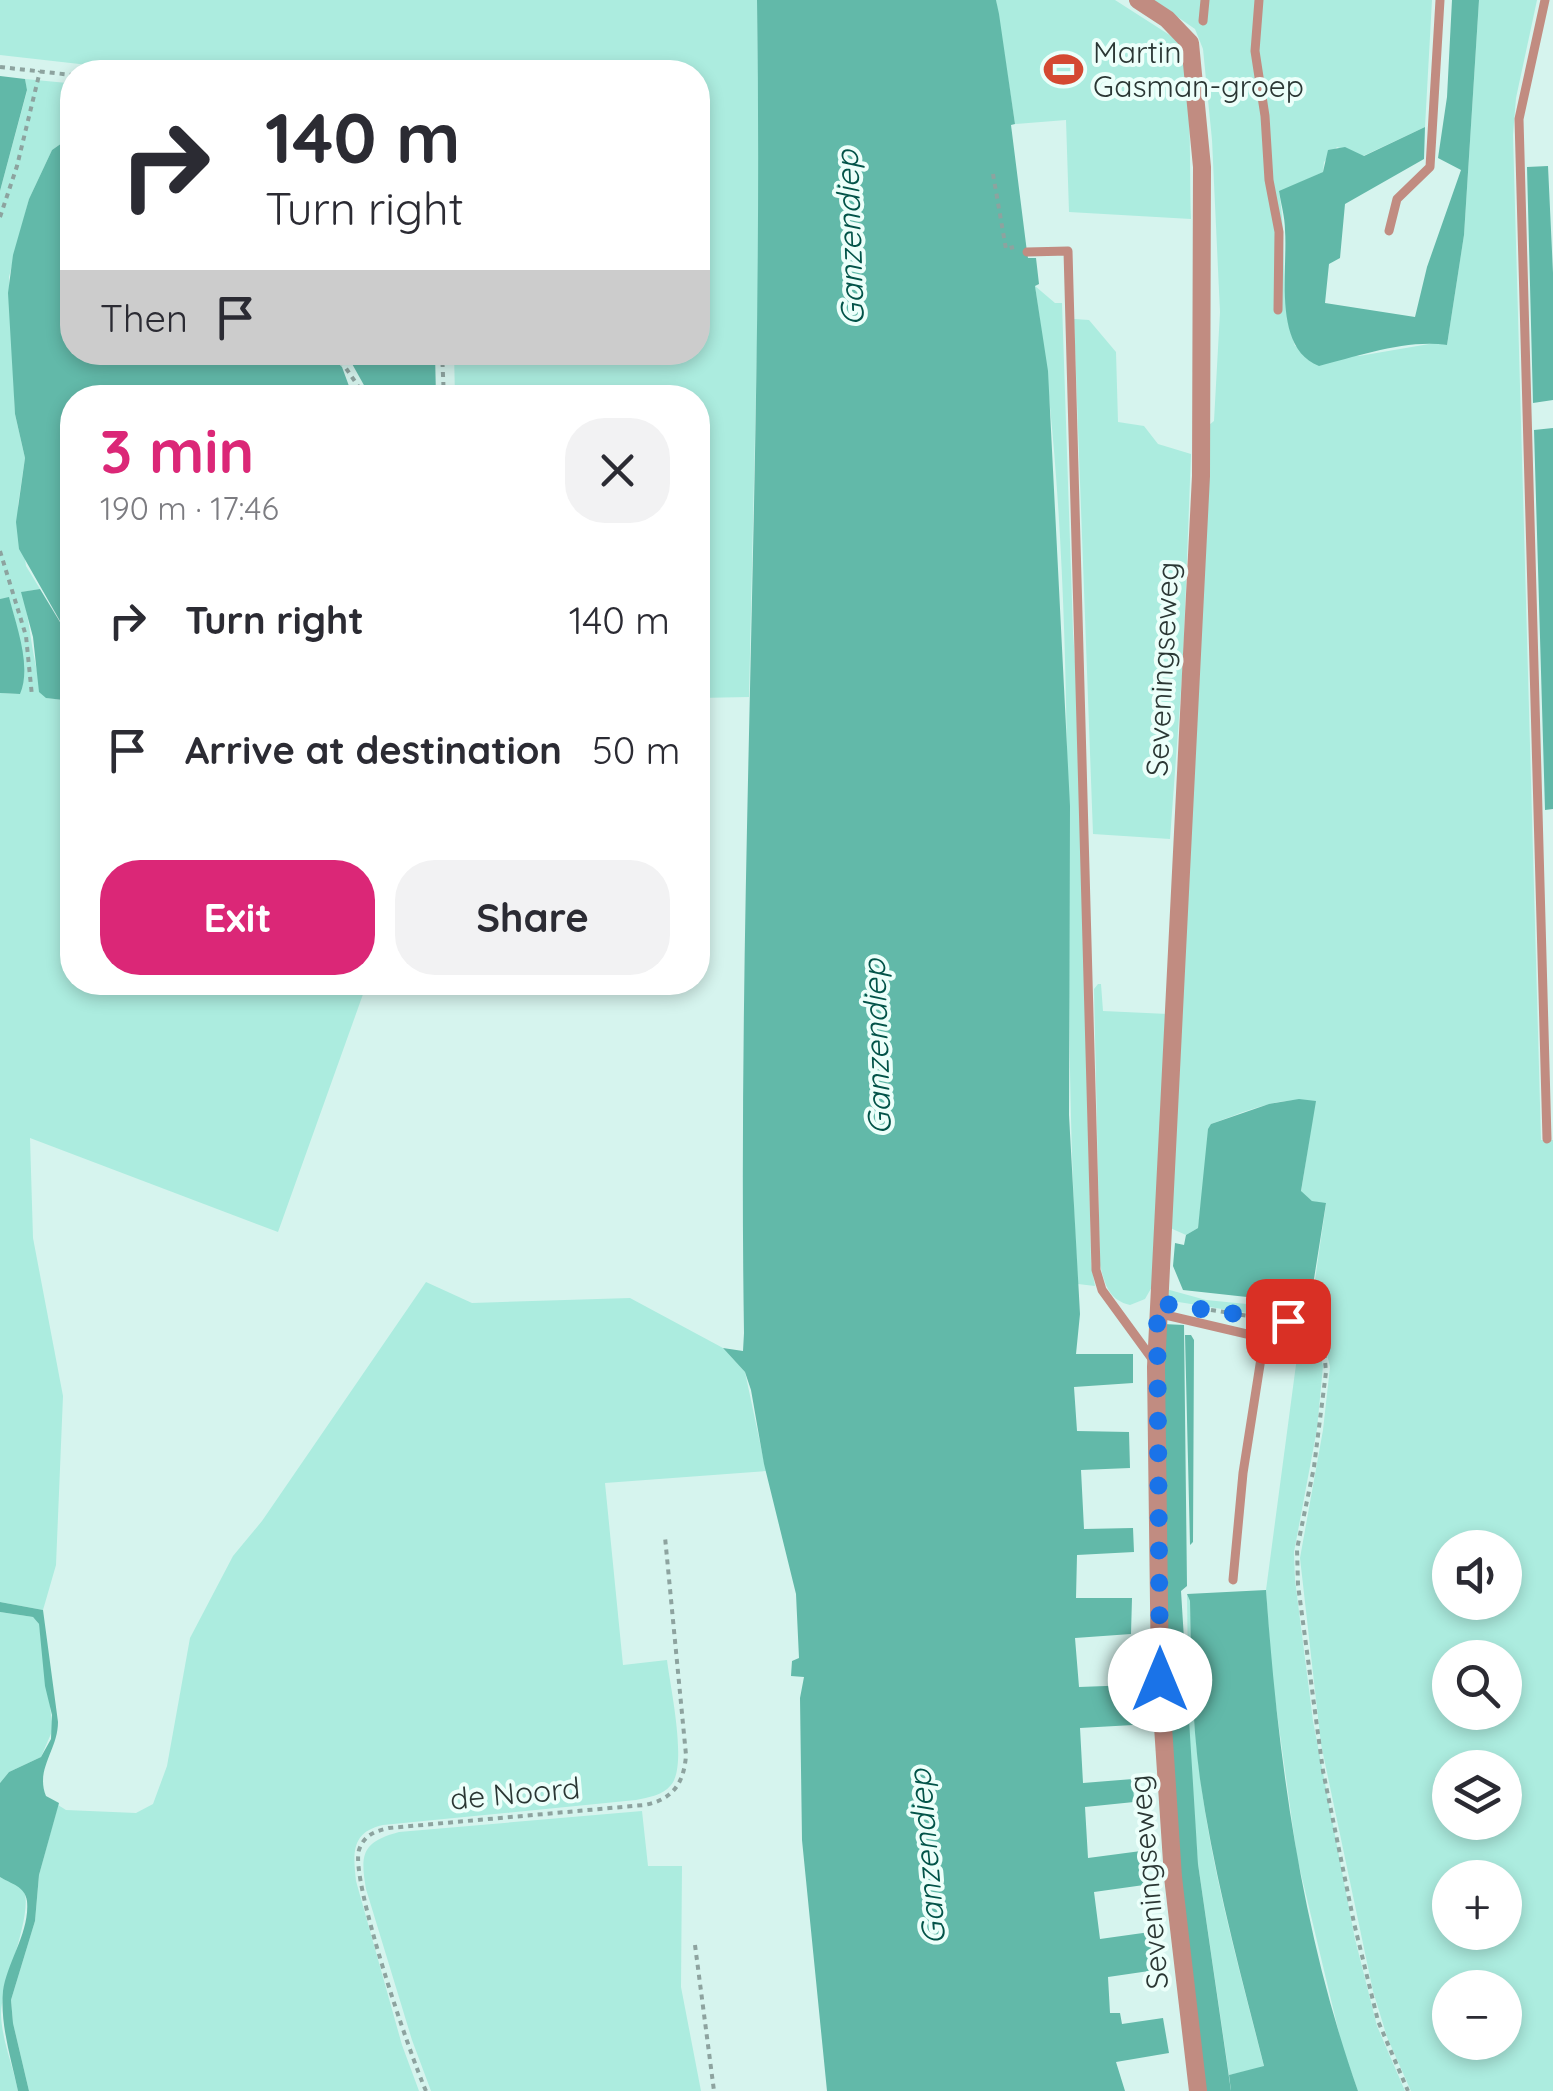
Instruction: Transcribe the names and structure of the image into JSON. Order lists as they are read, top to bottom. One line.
{"streets":{"street":["Seveningseweg"],"path":["de Noord"]},"water":["Ganzendiep"],"places":{"sports":["Martin Gasman-groep"]},"page":{"turn":["140 m","Turn right"],"then":"Then","heading":["3 min","190 m · 17:46"],"list":[{"name":"Turn right","value":"140 m"},{"name":"Arrive at destination","value":"50 m"}],"buttons":["Exit","Share"],"map_buttons":["+","−"]}}
